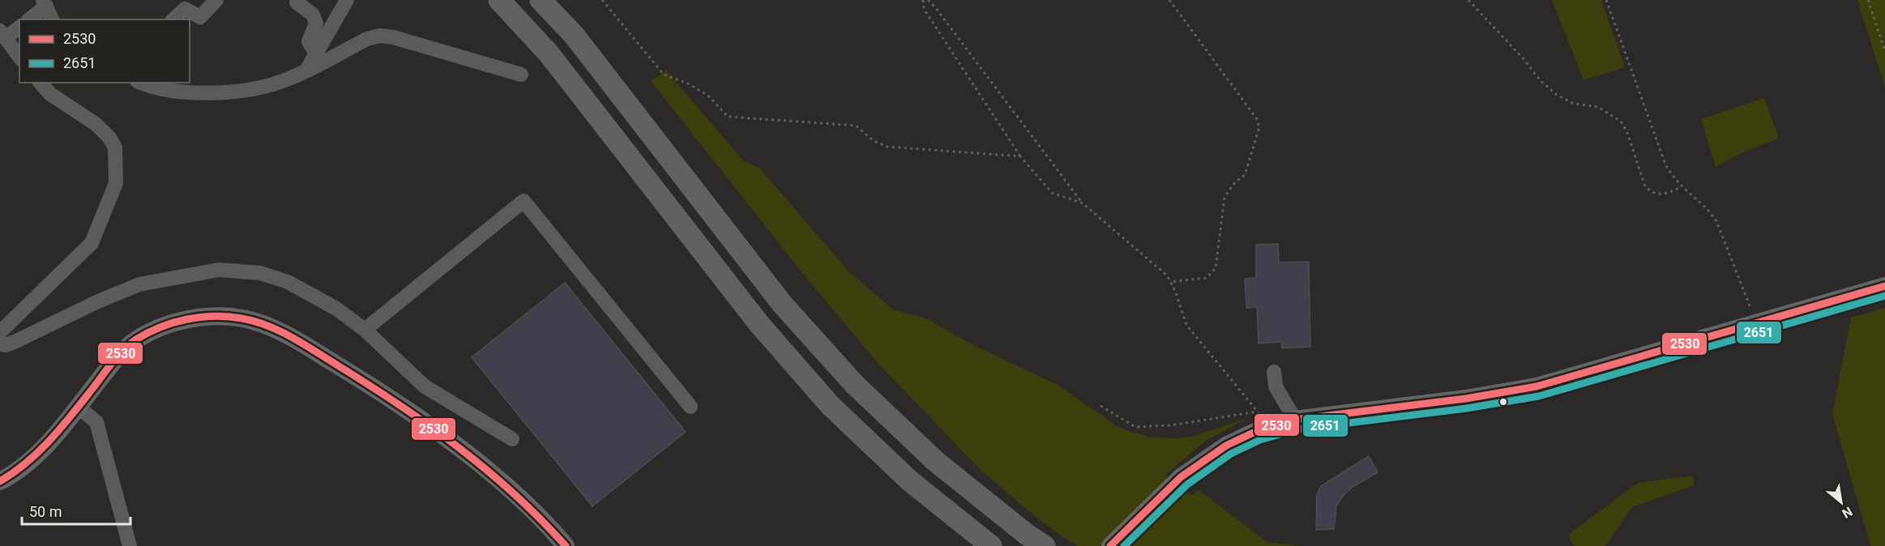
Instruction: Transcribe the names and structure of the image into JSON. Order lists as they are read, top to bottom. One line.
{"lines":["transit line 2530","transit line 2651"],"legend":["2530","2651"],"scale_bar":"50 m","north":"bottom right"}
